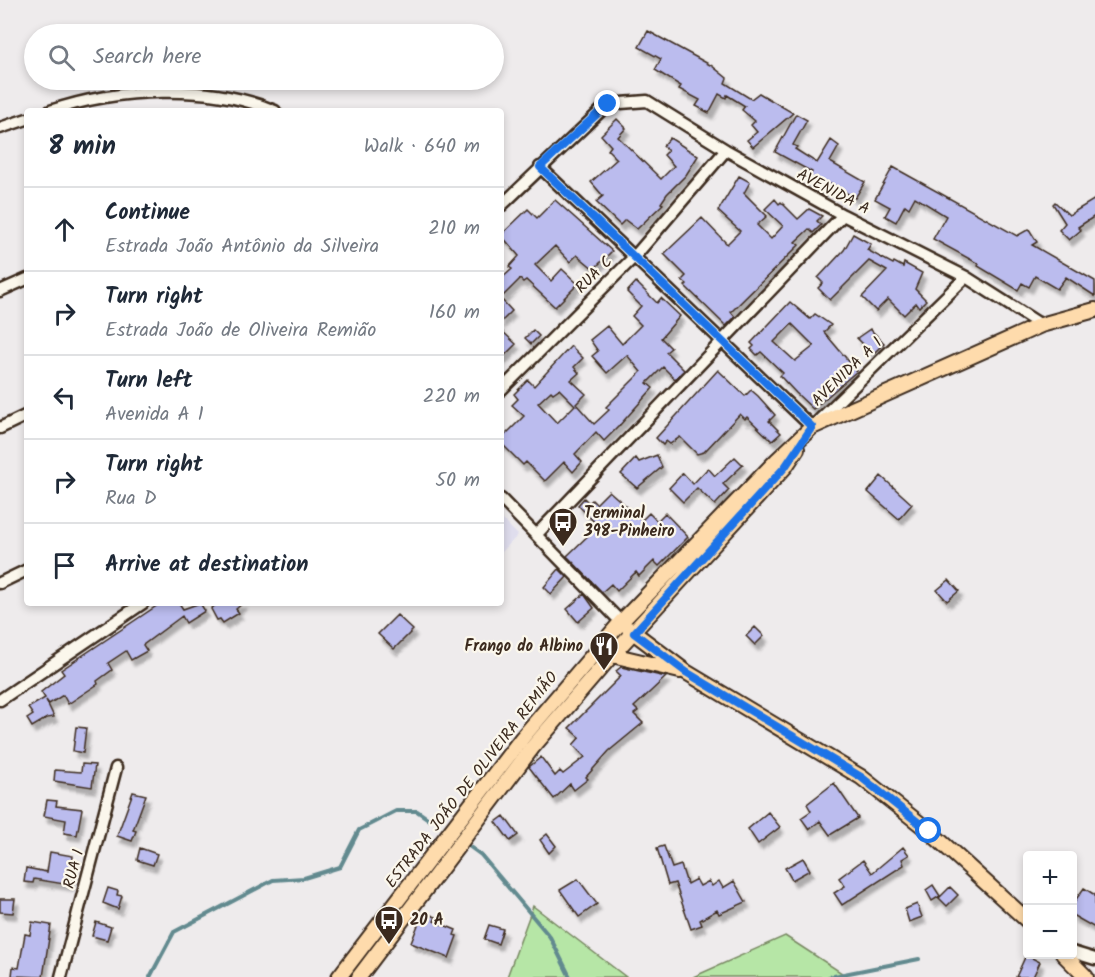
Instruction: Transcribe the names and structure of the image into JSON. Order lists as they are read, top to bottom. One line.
{"streets":{"main road":["ESTRADA JOÃO DE OLIVEIRA REMIÃO"],"street":["AVENIDA A","RUA C","AVENIDA A 1","RUA 1"]},"crossings":[["AVENIDA A","RUA C"],["AVENIDA A","AVENIDA A 1"],["AVENIDA A","ESTRADA JOÃO DE OLIVEIRA REMIÃO"],["RUA C","AVENIDA A 1"],["AVENIDA A 1","ESTRADA JOÃO DE OLIVEIRA REMIÃO"]],"places":{"bus stop":["Terminal 398-Pinheiro","20 A"],"restaurant":["Frango do Albino"]},"page":{"search":"Search here","heading":["8 min","Walk · 640 m"],"list":[["Continue","Estrada João Antônio da Silveira","210 m"],["Turn right","Estrada João de Oliveira Remião","160 m"],["Turn left","Avenida A 1","220 m"],["Turn right","Rua D","50 m"],"Arrive at destination"],"map_buttons":["+","−"]}}
